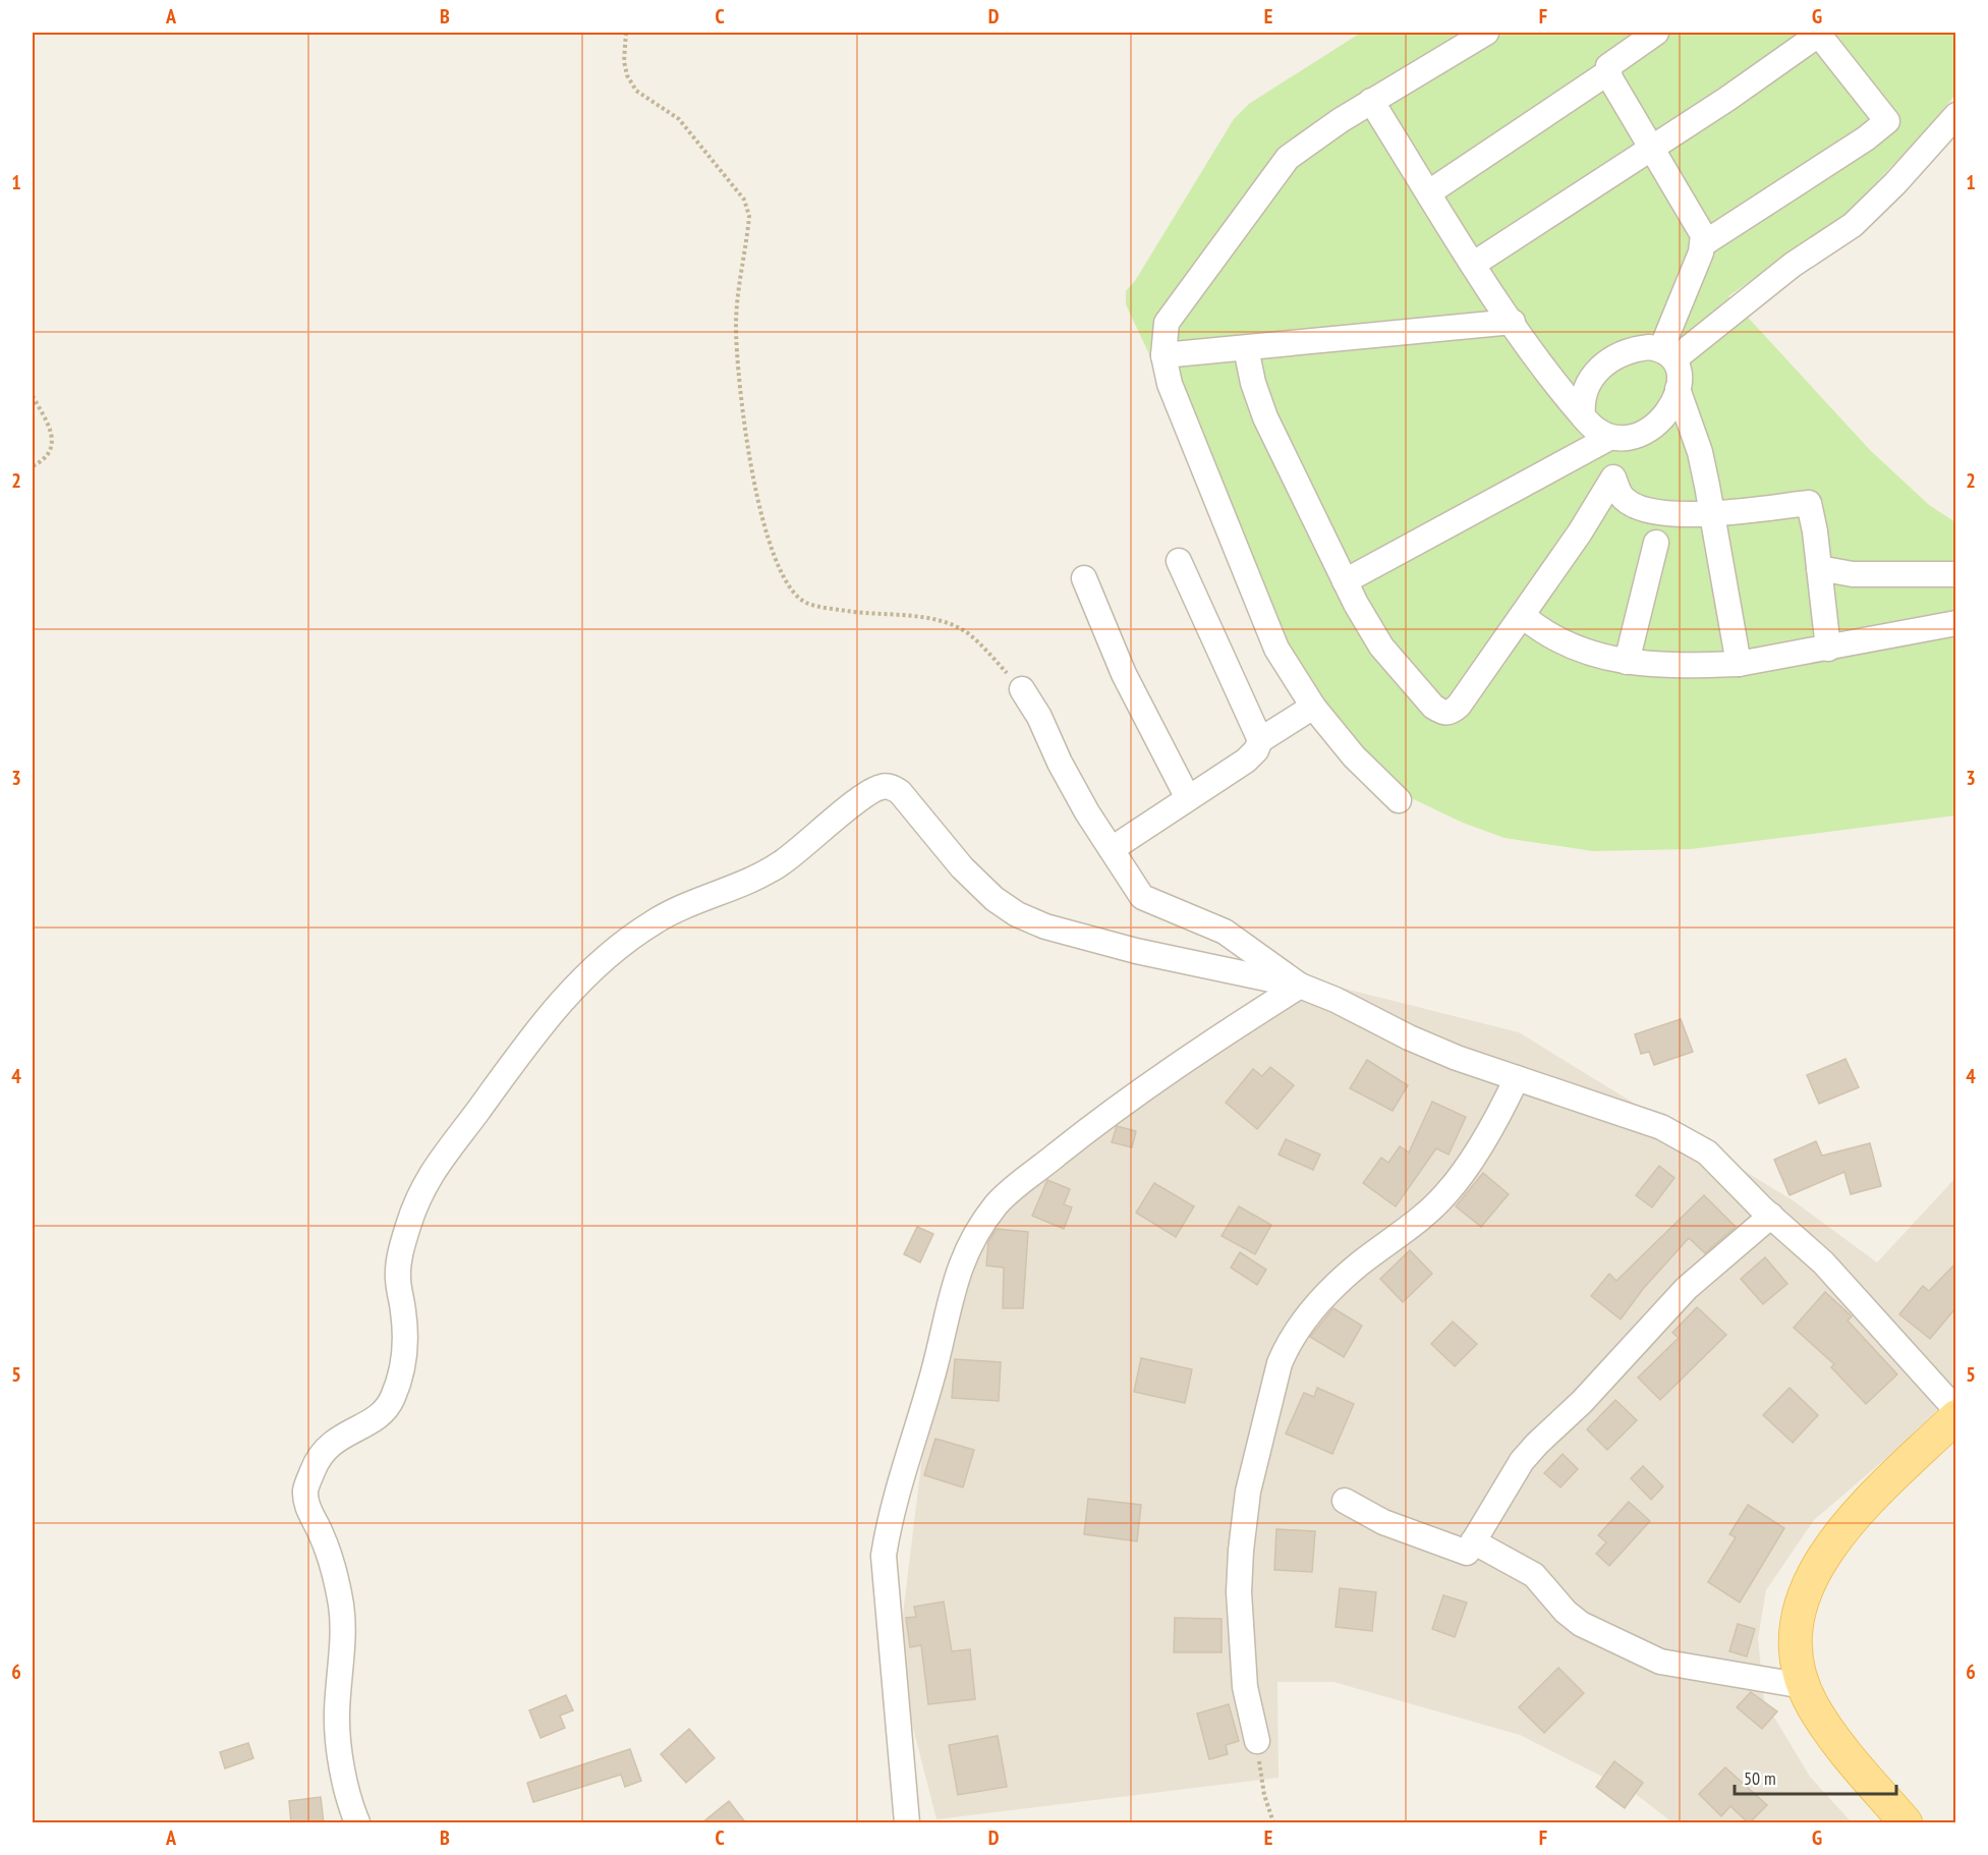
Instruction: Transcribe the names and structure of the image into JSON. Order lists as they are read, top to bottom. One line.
{"scale_bar":"50 m","grid":{"columns":["A","B","C","D","E","F","G"],"rows":["1","2","3","4","5","6"]}}
